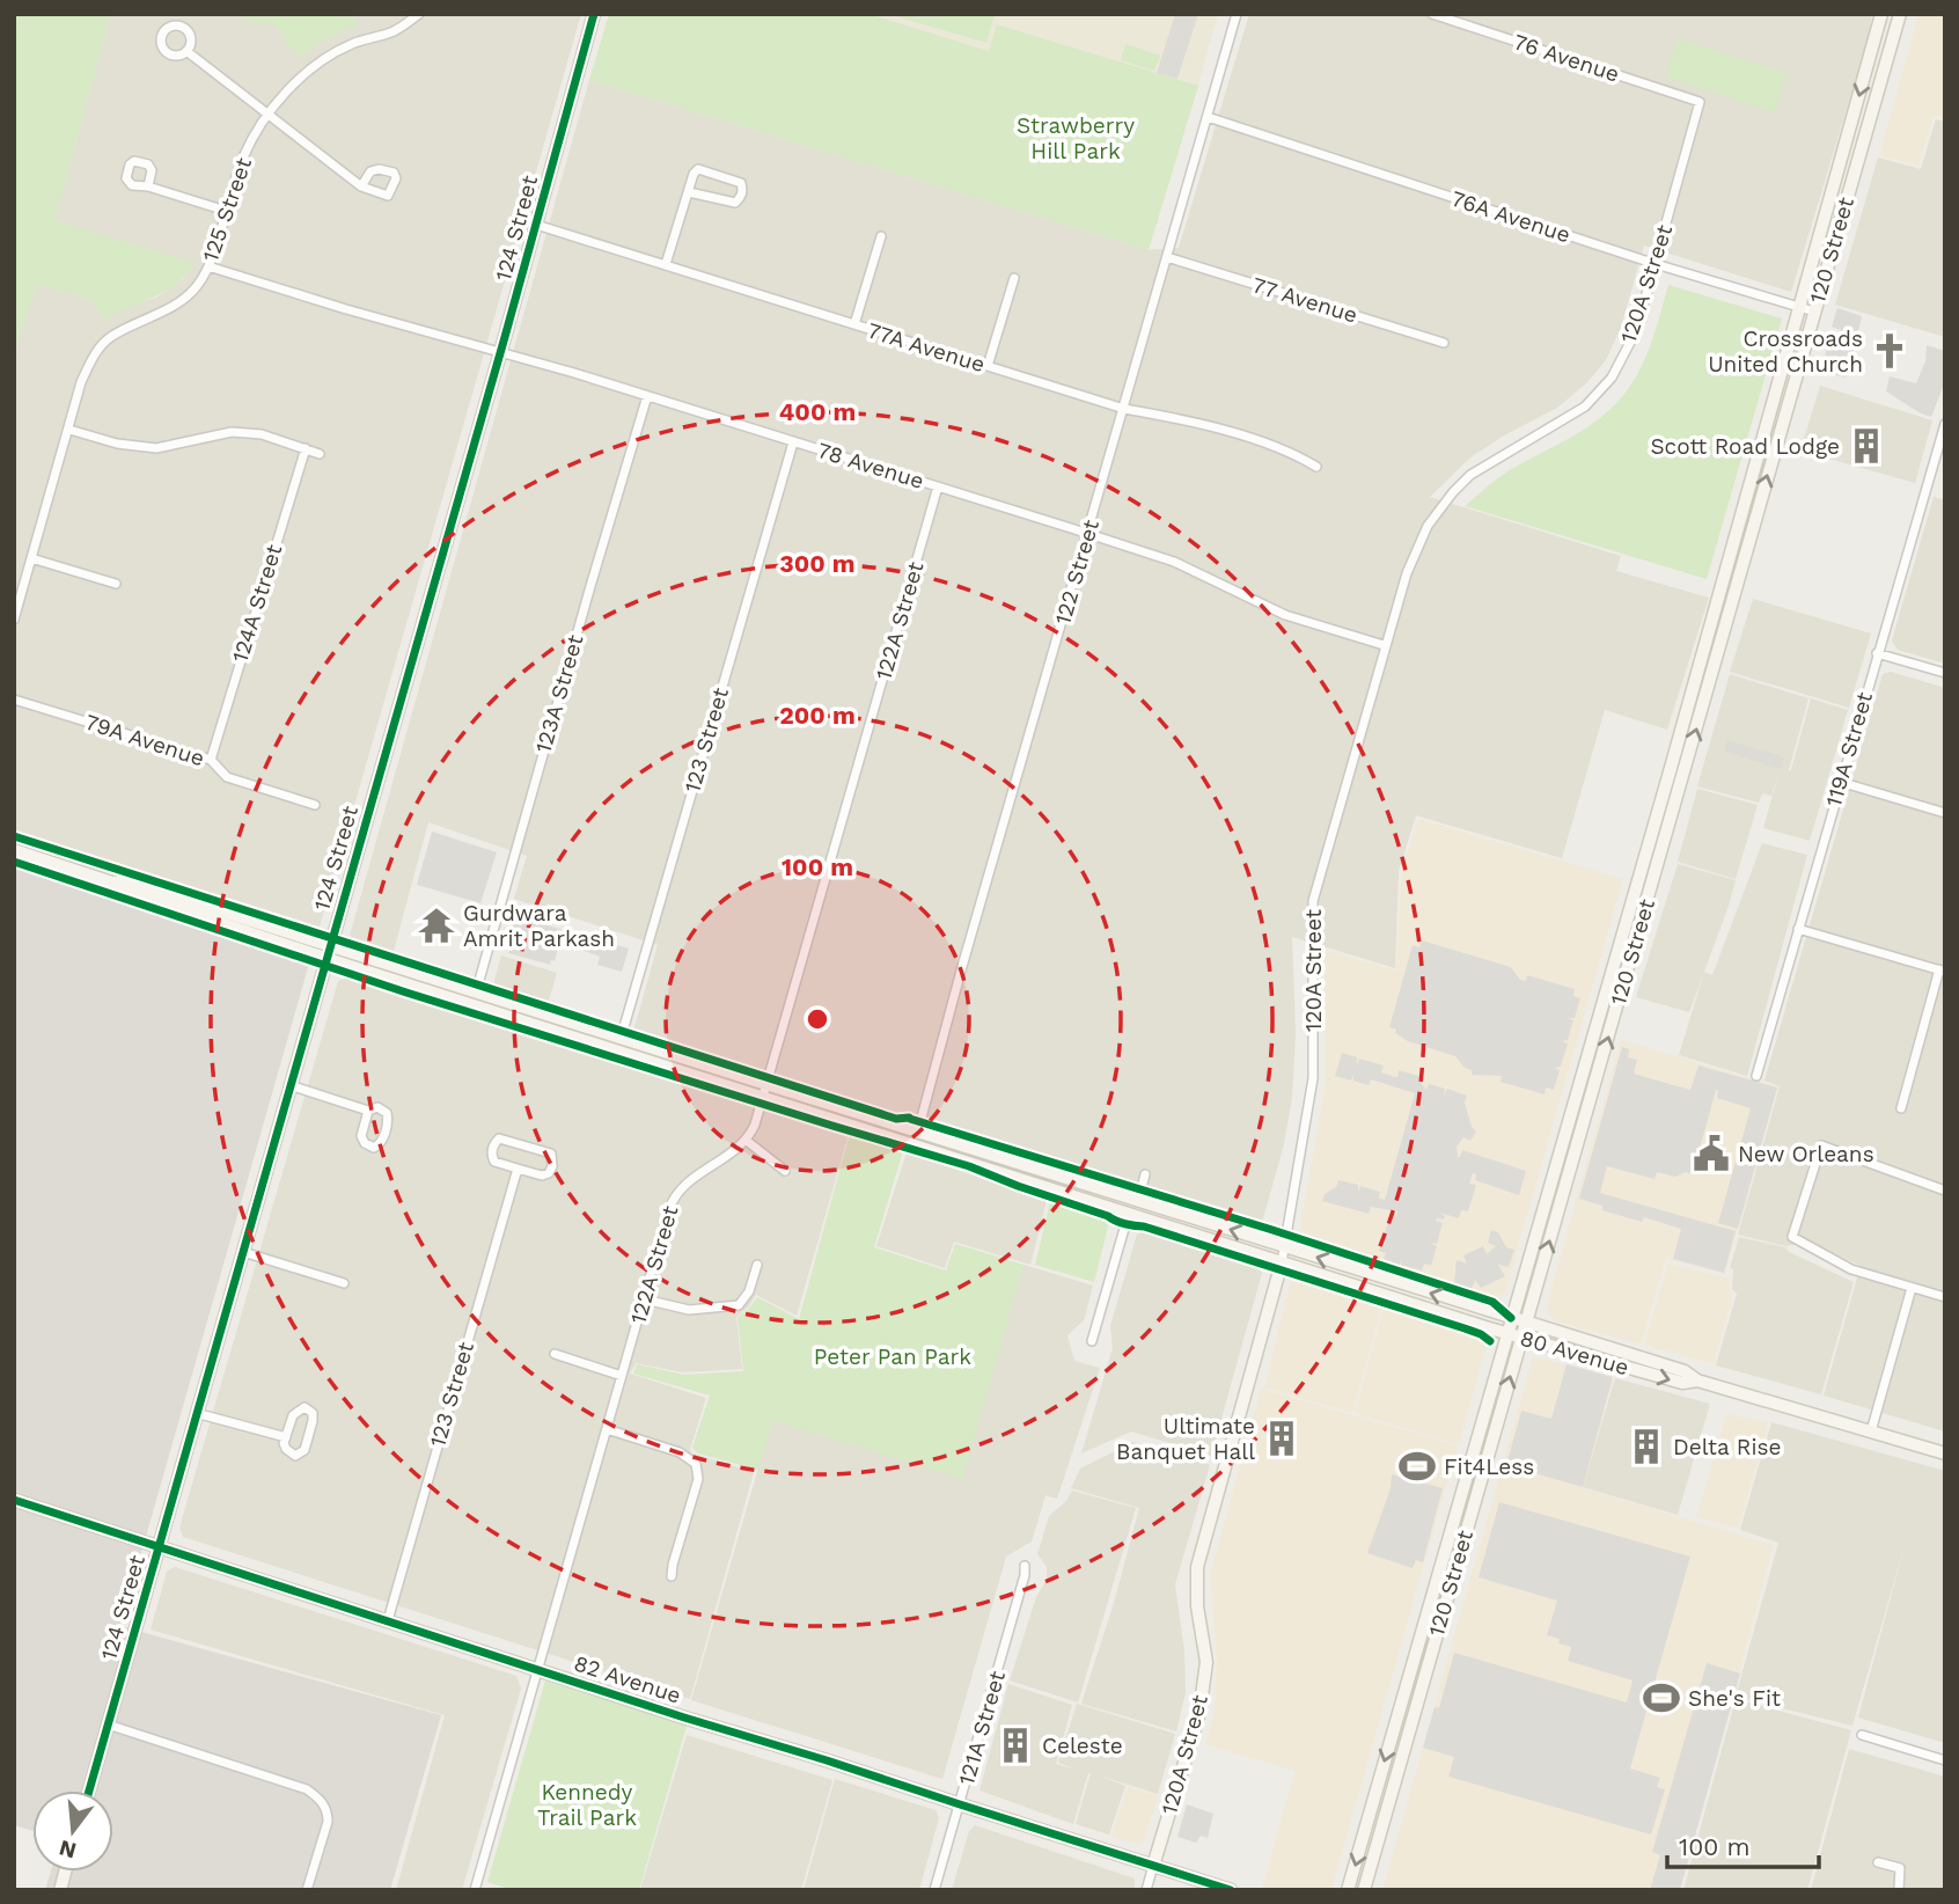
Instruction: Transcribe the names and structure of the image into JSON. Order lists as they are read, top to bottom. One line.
{"streets":{"main road":["124 Street","120 Street","120A Street","80 Avenue","82 Avenue"],"street":["76 Avenue","125 Street","76A Avenue","77 Avenue","77A Avenue","78 Avenue","122 Street","124A Street","122A Street","123A Street","79A Avenue","123 Street","119A Street","121A Street"]},"crossings":[["76 Avenue","120A Street"],["125 Street","78 Avenue"],["76A Avenue","120 Street"],["76A Avenue","120A Street"],["76A Avenue","122 Street"],["124 Street","77A Avenue"],["124 Street","78 Avenue"],["124 Street","80 Avenue"],["124 Street","82 Avenue"],["120 Street","80 Avenue"],["120A Street","78 Avenue"],["120A Street","80 Avenue"],["120A Street","82 Avenue"],["77 Avenue","122 Street"],["77A Avenue","122 Street"],["78 Avenue","122 Street"],["78 Avenue","122A Street"],["78 Avenue","123A Street"],["78 Avenue","123 Street"],["122 Street","80 Avenue"],["124A Street","79A Avenue"],["122A Street","80 Avenue"],["122A Street","82 Avenue"],["123A Street","80 Avenue"],["123 Street","80 Avenue"],["123 Street","82 Avenue"],["82 Avenue","121A Street"]],"parks":["Strawberry Hill Park","Peter Pan Park","Kennedy Trail Park"],"places":{"church":["Crossroads United Church"],"building":["Scott Road Lodge","Ultimate Banquet Hall","Delta Rise","Celeste"],"temple":["Gurdwara Amrit Parkash"],"public building":["New Orleans"],"sports":["Fit4Less","She's Fit"]},"scale_bar":"100 m","north":"bottom","rings":["400 m","300 m","200 m","100 m"]}
